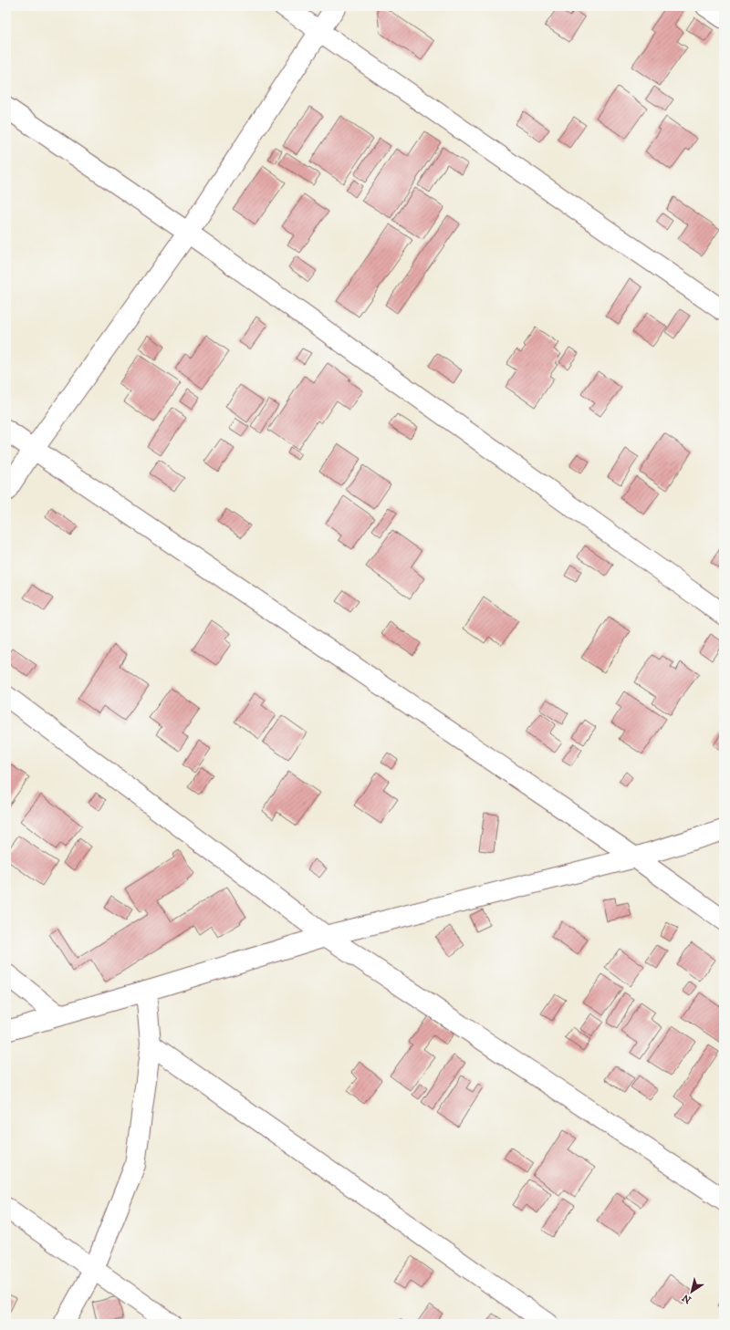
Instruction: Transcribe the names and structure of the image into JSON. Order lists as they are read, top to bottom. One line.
{"north":"bottom left"}
